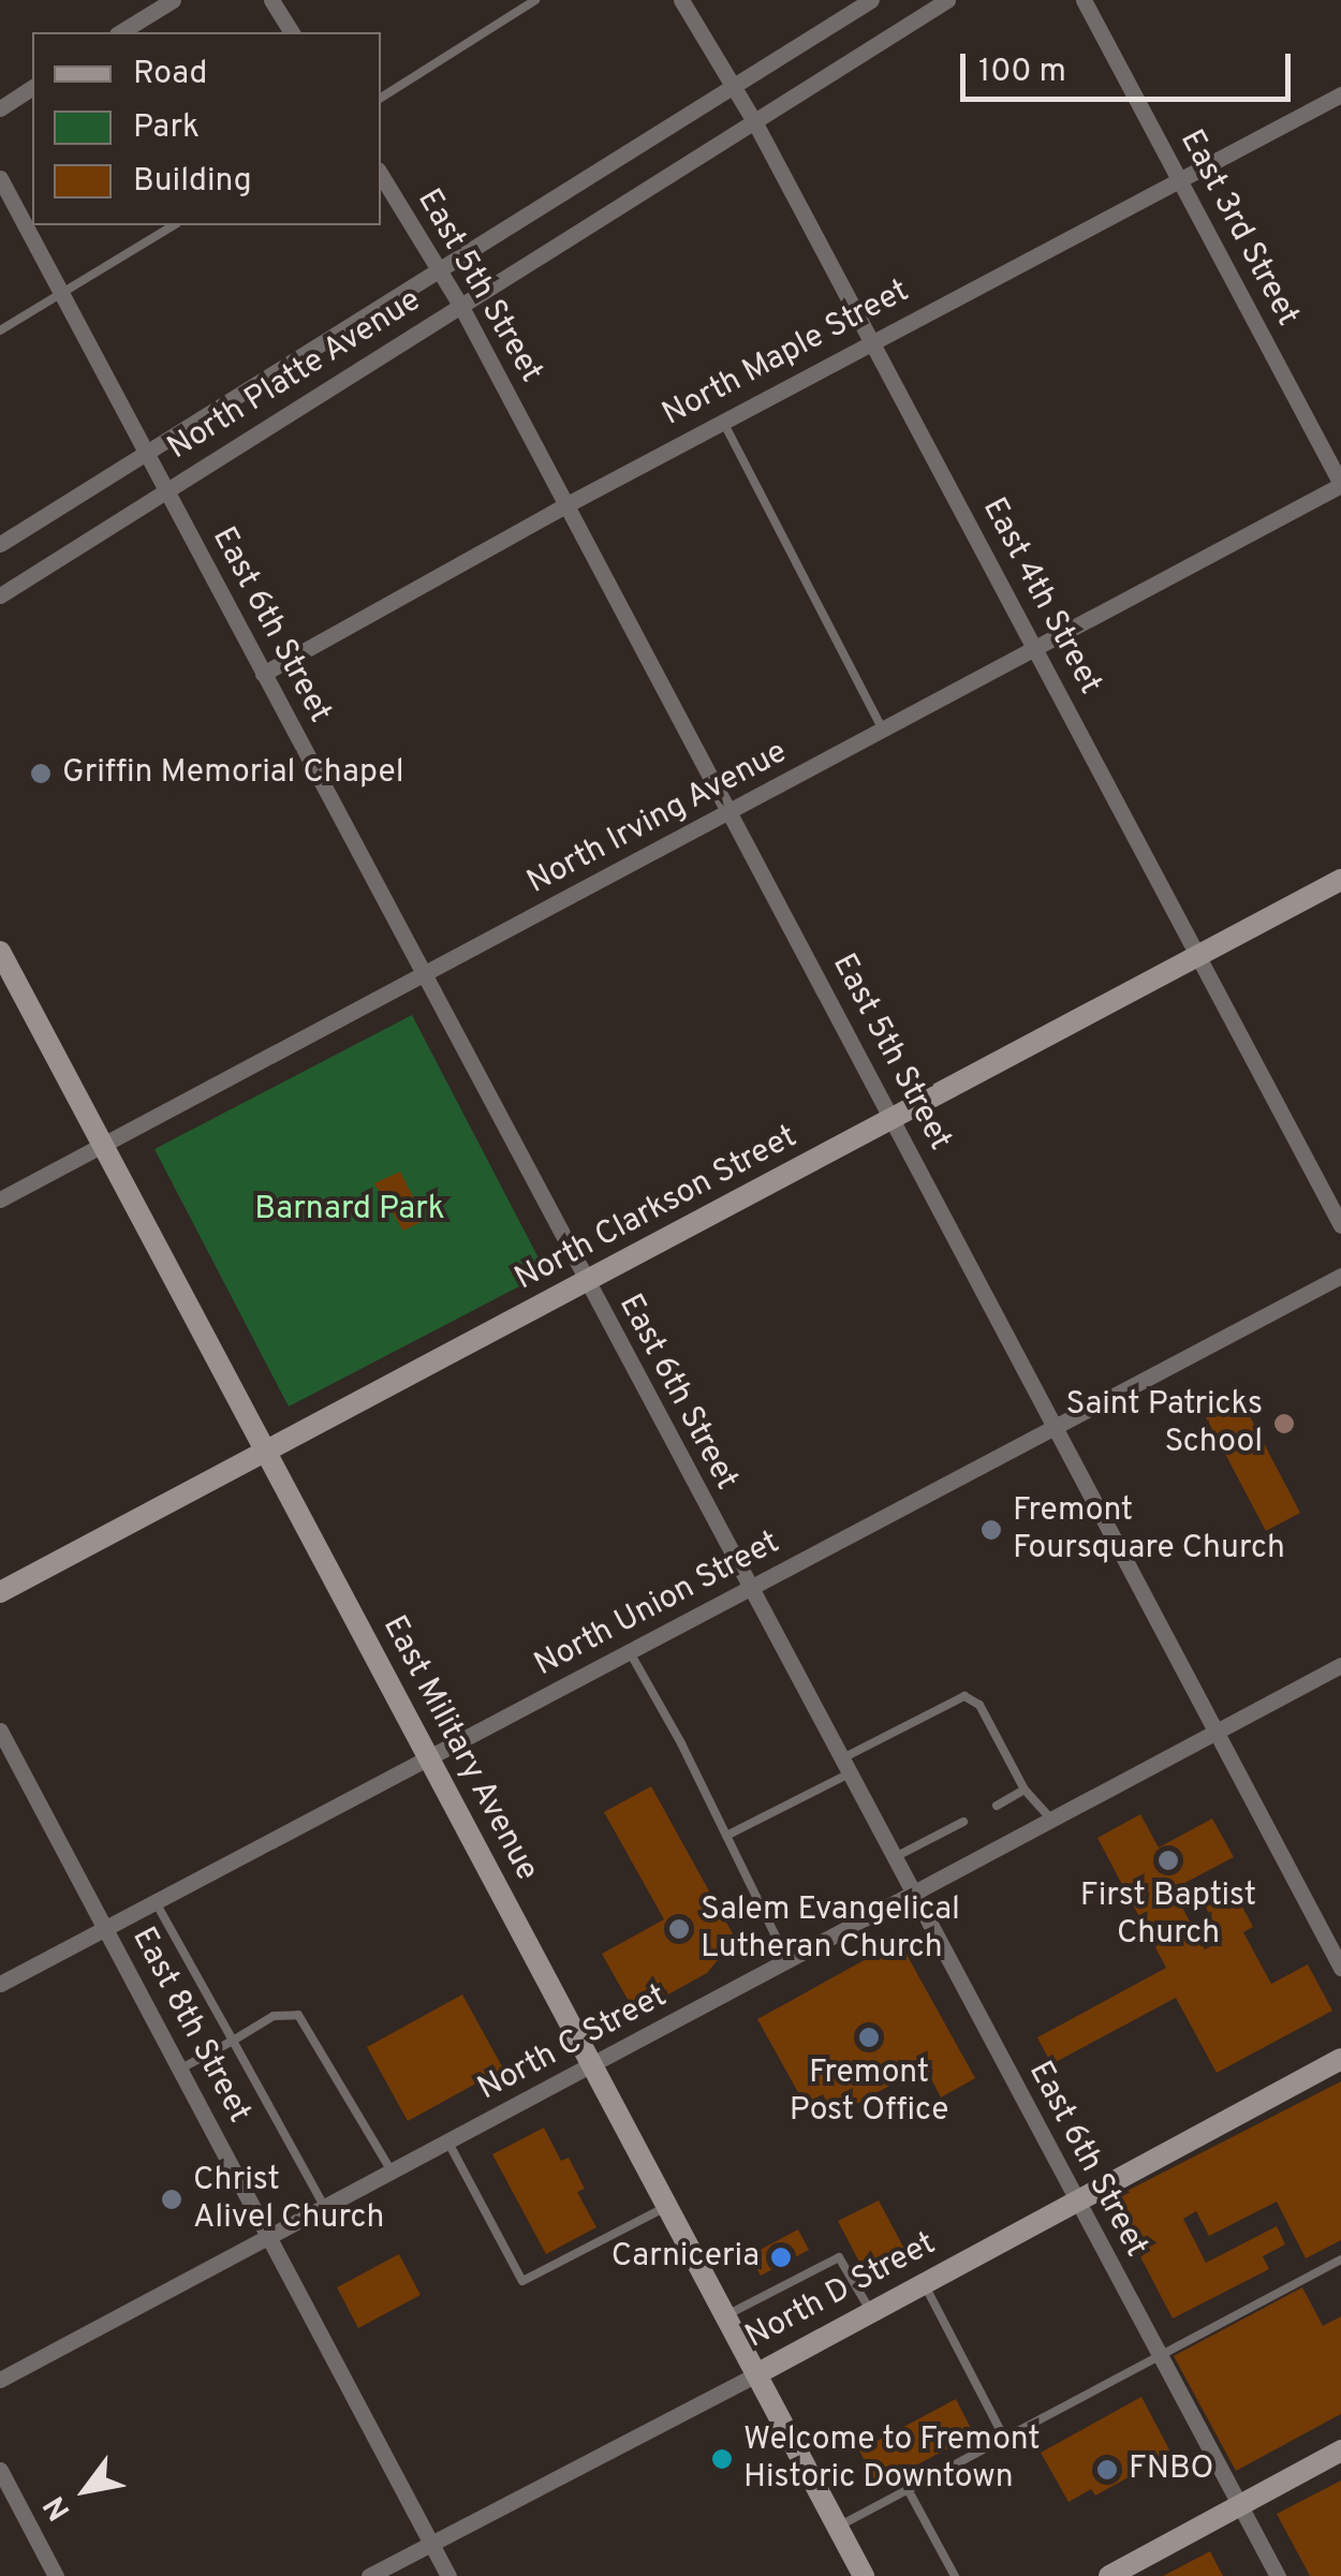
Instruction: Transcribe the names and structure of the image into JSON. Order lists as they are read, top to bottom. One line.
{"streets":{"main road":["North Clarkson Street","East Military Avenue","North D Street"],"street":["East 3rd Street","East 5th Street","North Maple Street","North Platte Avenue","East 4th Street","East 6th Street","North Irving Avenue","North Union Street","East 8th Street","North C Street"]},"crossings":[["East 3rd Street","North Maple Street"],["East 3rd Street","North Irving Avenue"],["East 5th Street","North Maple Street"],["East 5th Street","North Platte Avenue"],["East 5th Street","North Irving Avenue"],["East 5th Street","North Clarkson Street"],["East 5th Street","North Union Street"],["East 5th Street","North C Street"],["North Maple Street","East 4th Street"],["North Maple Street","East 6th Street"],["North Platte Avenue","East 4th Street"],["North Platte Avenue","East 6th Street"],["East 4th Street","North Irving Avenue"],["East 4th Street","North Clarkson Street"],["East 6th Street","North Irving Avenue"],["East 6th Street","North Clarkson Street"],["East 6th Street","North Union Street"],["East 6th Street","North C Street"],["East 6th Street","North D Street"],["North Irving Avenue","East Military Avenue"],["North Clarkson Street","East Military Avenue"],["North Union Street","East Military Avenue"],["North Union Street","East 8th Street"],["East Military Avenue","North C Street"],["East Military Avenue","North D Street"],["East 8th Street","North C Street"],["East 8th Street","North D Street"]],"parks":["Barnard Park"],"places":["Griffin Memorial Chapel","Saint Patricks School","Fremont Foursquare Church","First Baptist Church","Salem Evangelical Lutheran Church","Fremont Post Office","Christ Alivel Church","Carniceria","Welcome to Fremont Historic Downtown","FNBO"],"legend":["Road","Park","Building"],"scale_bar":"100 m","north":"bottom left"}
